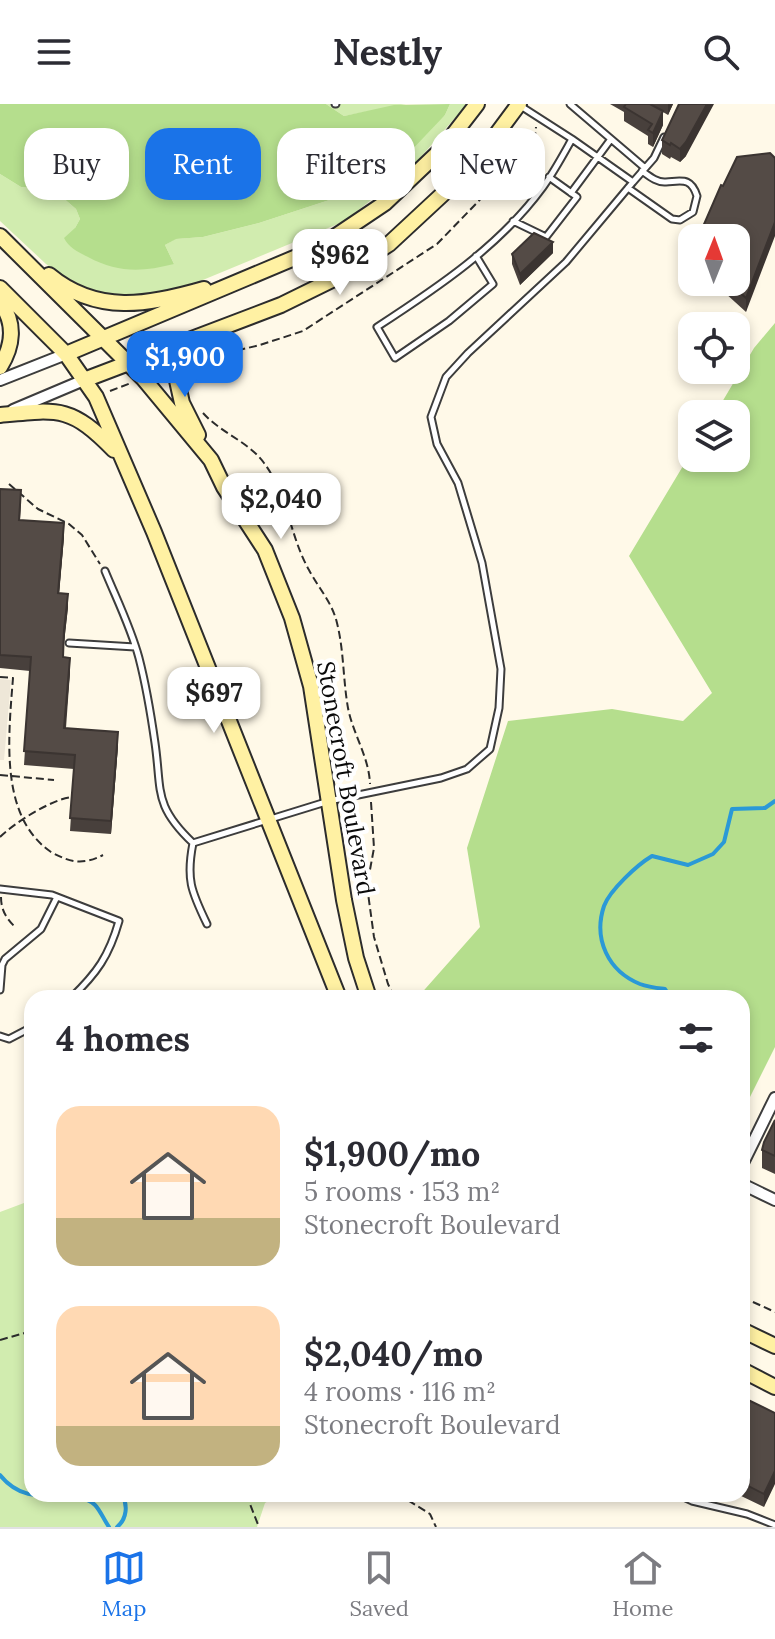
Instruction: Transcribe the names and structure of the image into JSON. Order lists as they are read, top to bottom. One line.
{"streets":{"main road":["Stonecroft Boulevard"]},"north":"top","page":{"header":"Nestly","chip":["Buy","Rent","Filters","New"],"price":["$962","$1,900","$2,040","$697"],"heading":"4 homes","list":[{"name":"$1,900/mo","note":"5 rooms · 153 m² · Stonecroft Boulevard"},{"name":"$2,040/mo","note":"4 rooms · 116 m² · Stonecroft Boulevard"}],"tabs":["Map","Saved","Home"]}}
